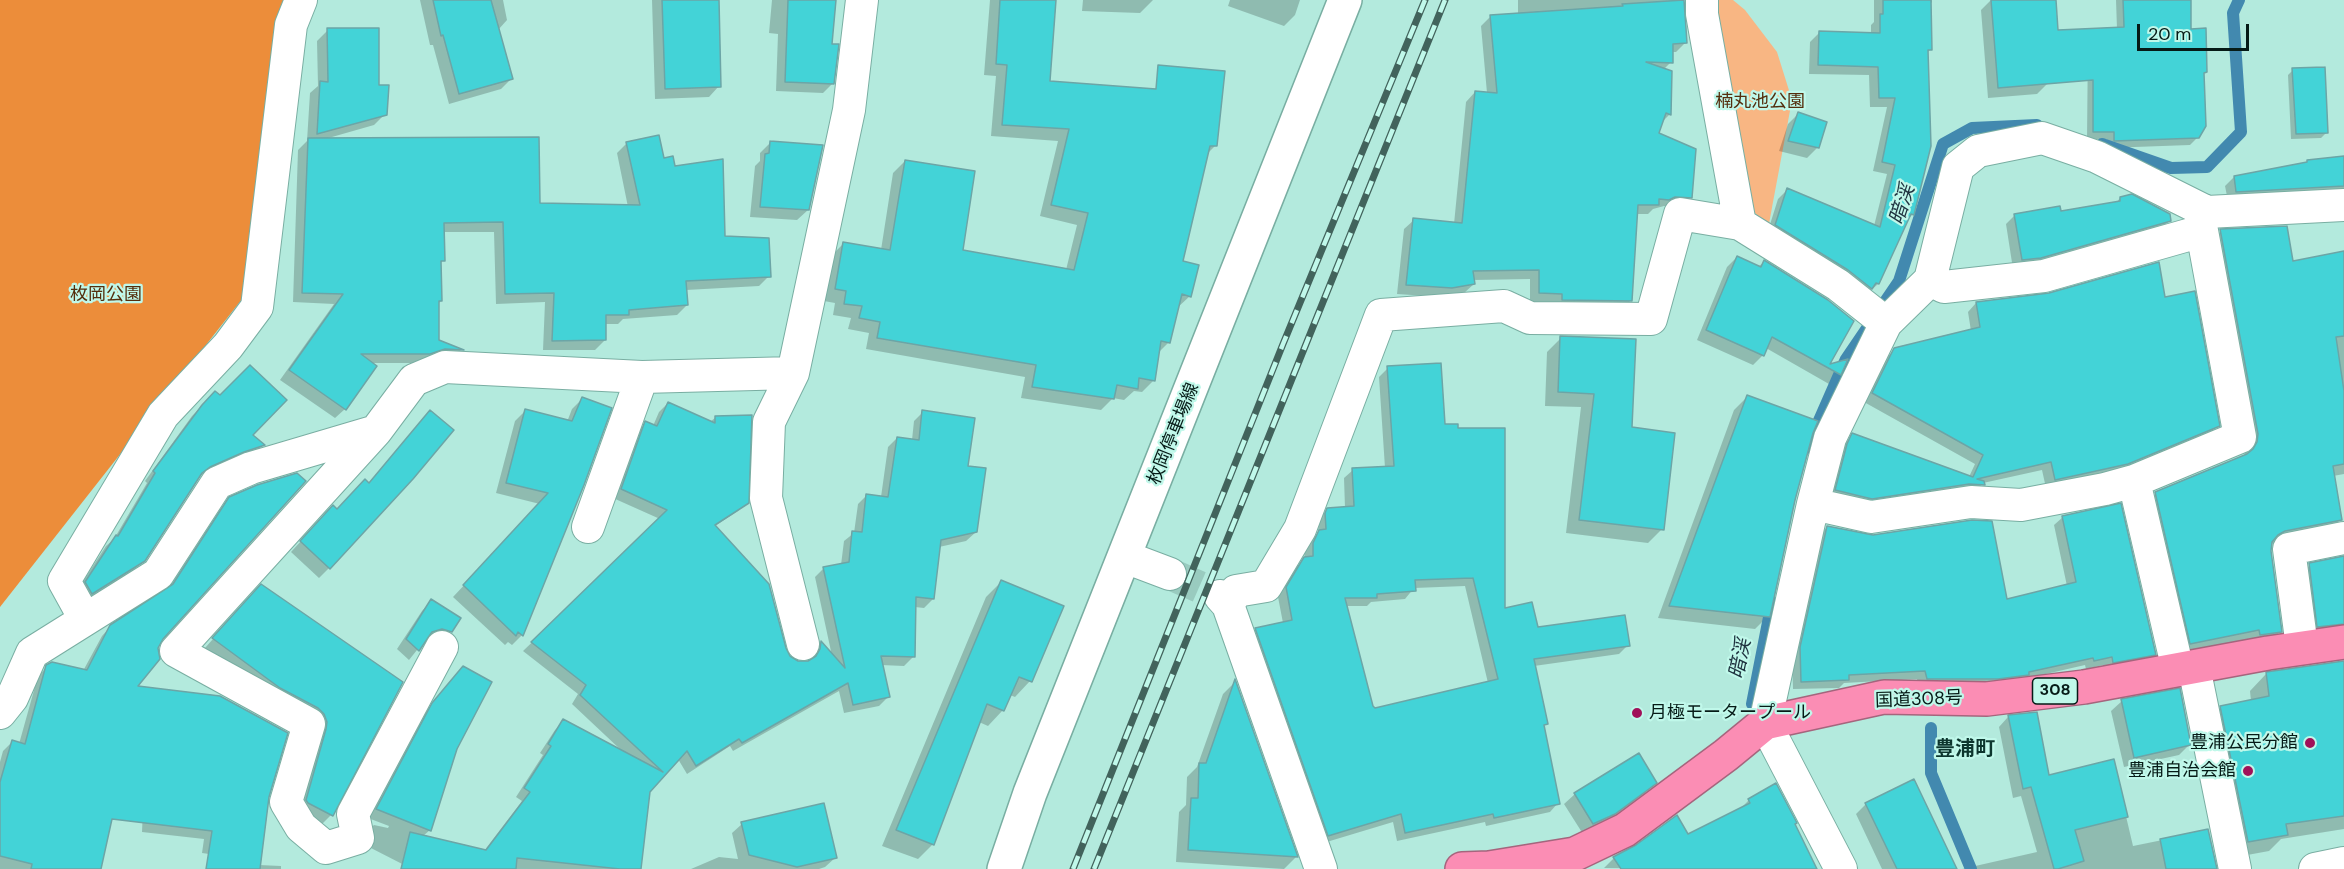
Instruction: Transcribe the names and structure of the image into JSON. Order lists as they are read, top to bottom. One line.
{"streets":{"highway":["308","国道308号"],"main road":["枚岡停車場線"]},"districts":["豊浦町"],"water":["暗渓"],"parks":["楠丸池公園","枚岡公園"],"places":["月極モータープール","豊浦公民分館","豊浦自治会館"],"scale_bar":"20 m"}
